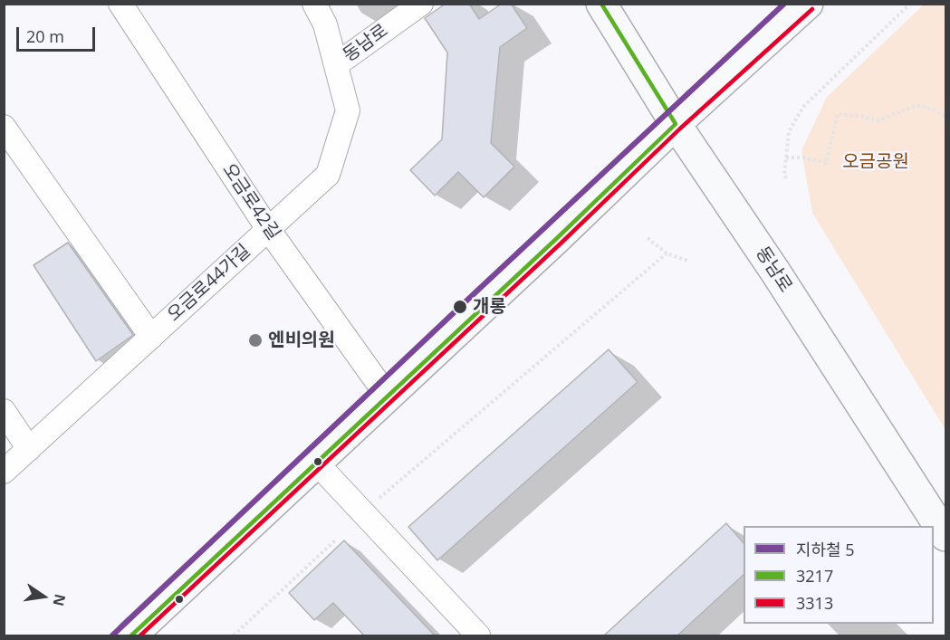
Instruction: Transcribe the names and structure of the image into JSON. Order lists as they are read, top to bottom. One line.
{"streets":{"main road":["동남로"],"street":["오금로42길","오금로44가길"]},"crossings":[["동남로","오금로44가길"],["오금로42길","오금로44가길"]],"parks":["오금공원"],"places":["개롱","엔비의원"],"lines":["metro line 5","transit line 3217","transit line 3313"],"legend":["지하철 5","3217","3313"],"scale_bar":"20 m","north":"right"}
